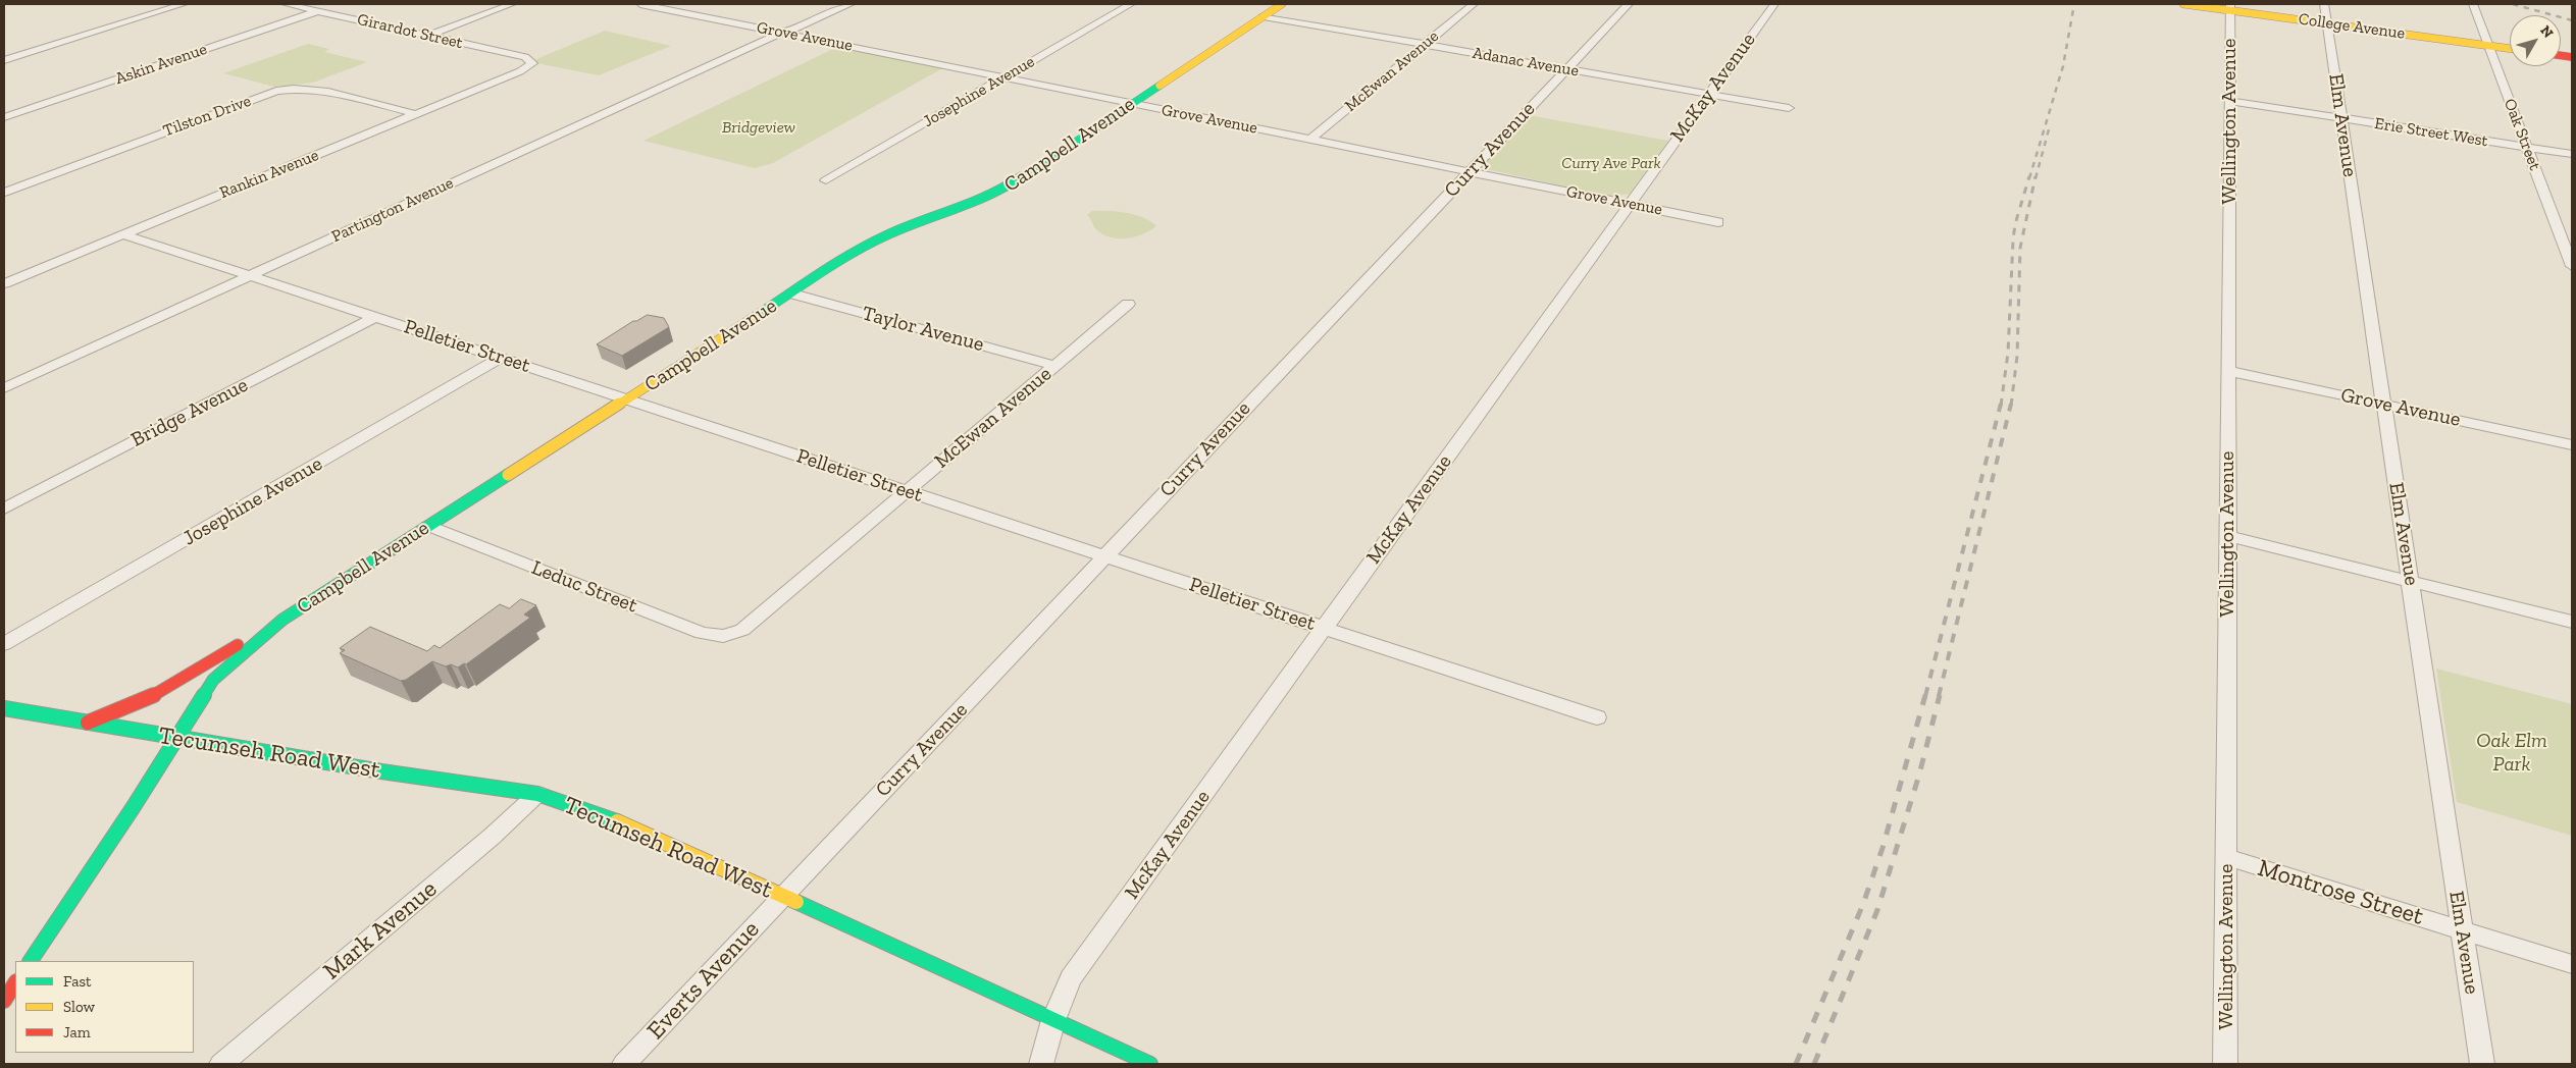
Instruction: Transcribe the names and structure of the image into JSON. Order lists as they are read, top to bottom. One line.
{"streets":{"street":["College Avenue","Girardot Street","Grove Avenue","Adanac Avenue","Askin Avenue","McEwan Avenue","McKay Avenue","Josephine Avenue","Tilston Drive","Wellington Avenue","Elm Avenue","Erie Street West","Oak Street","Campbell Avenue","Curry Avenue","Rankin Avenue","Partington Avenue","Taylor Avenue","Pelletier Street","Bridge Avenue","Leduc Street","Tecumseh Road West","Montrose Street","Mark Avenue","Everts Avenue"]},"crossings":[["College Avenue","Wellington Avenue"],["College Avenue","Elm Avenue"],["College Avenue","Oak Street"],["Girardot Street","Askin Avenue"],["Girardot Street","Rankin Avenue"],["Grove Avenue","McEwan Avenue"],["Grove Avenue","McKay Avenue"],["Grove Avenue","Josephine Avenue"],["Grove Avenue","Wellington Avenue"],["Grove Avenue","Elm Avenue"],["Grove Avenue","Campbell Avenue"],["Grove Avenue","Curry Avenue"],["Grove Avenue","Partington Avenue"],["Adanac Avenue","McEwan Avenue"],["Adanac Avenue","McKay Avenue"],["Adanac Avenue","Campbell Avenue"],["Adanac Avenue","Curry Avenue"],["McEwan Avenue","Taylor Avenue"],["McEwan Avenue","Pelletier Street"],["McEwan Avenue","Leduc Street"],["McKay Avenue","Pelletier Street"],["McKay Avenue","Tecumseh Road West"],["Josephine Avenue","Pelletier Street"],["Tilston Drive","Rankin Avenue"],["Wellington Avenue","Erie Street West"],["Wellington Avenue","Montrose Street"],["Elm Avenue","Erie Street West"],["Elm Avenue","Montrose Street"],["Erie Street West","Oak Street"],["Campbell Avenue","Taylor Avenue"],["Campbell Avenue","Pelletier Street"],["Campbell Avenue","Leduc Street"],["Campbell Avenue","Tecumseh Road West"],["Curry Avenue","Pelletier Street"],["Curry Avenue","Tecumseh Road West"],["Curry Avenue","Everts Avenue"],["Rankin Avenue","Pelletier Street"],["Partington Avenue","Pelletier Street"],["Pelletier Street","Bridge Avenue"],["Tecumseh Road West","Mark Avenue"],["Tecumseh Road West","Everts Avenue"]],"parks":["Bridgeview","Curry Ave Park","Oak Elm Park"],"legend":["Fast","Slow","Jam"],"north":"top right"}
